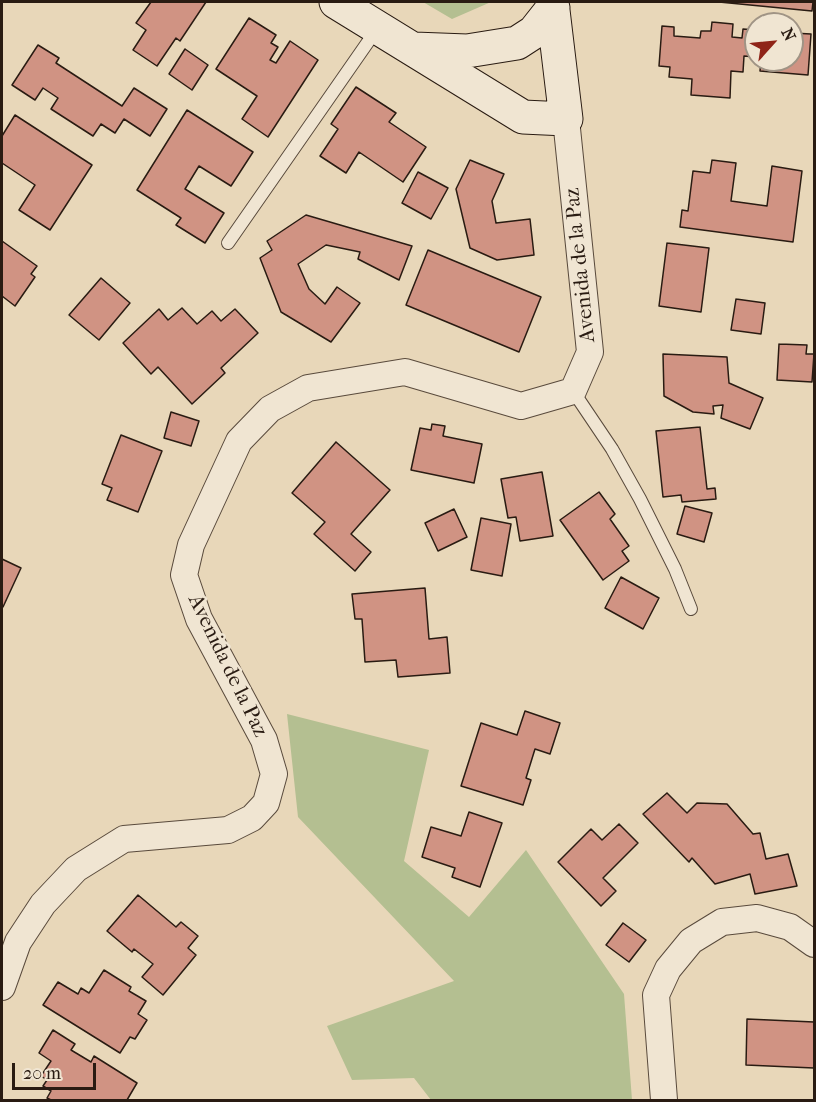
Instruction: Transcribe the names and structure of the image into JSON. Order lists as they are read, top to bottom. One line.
{"streets":{"street":["Avenida de la Paz"]},"scale_bar":"20 m","north":"top right"}
